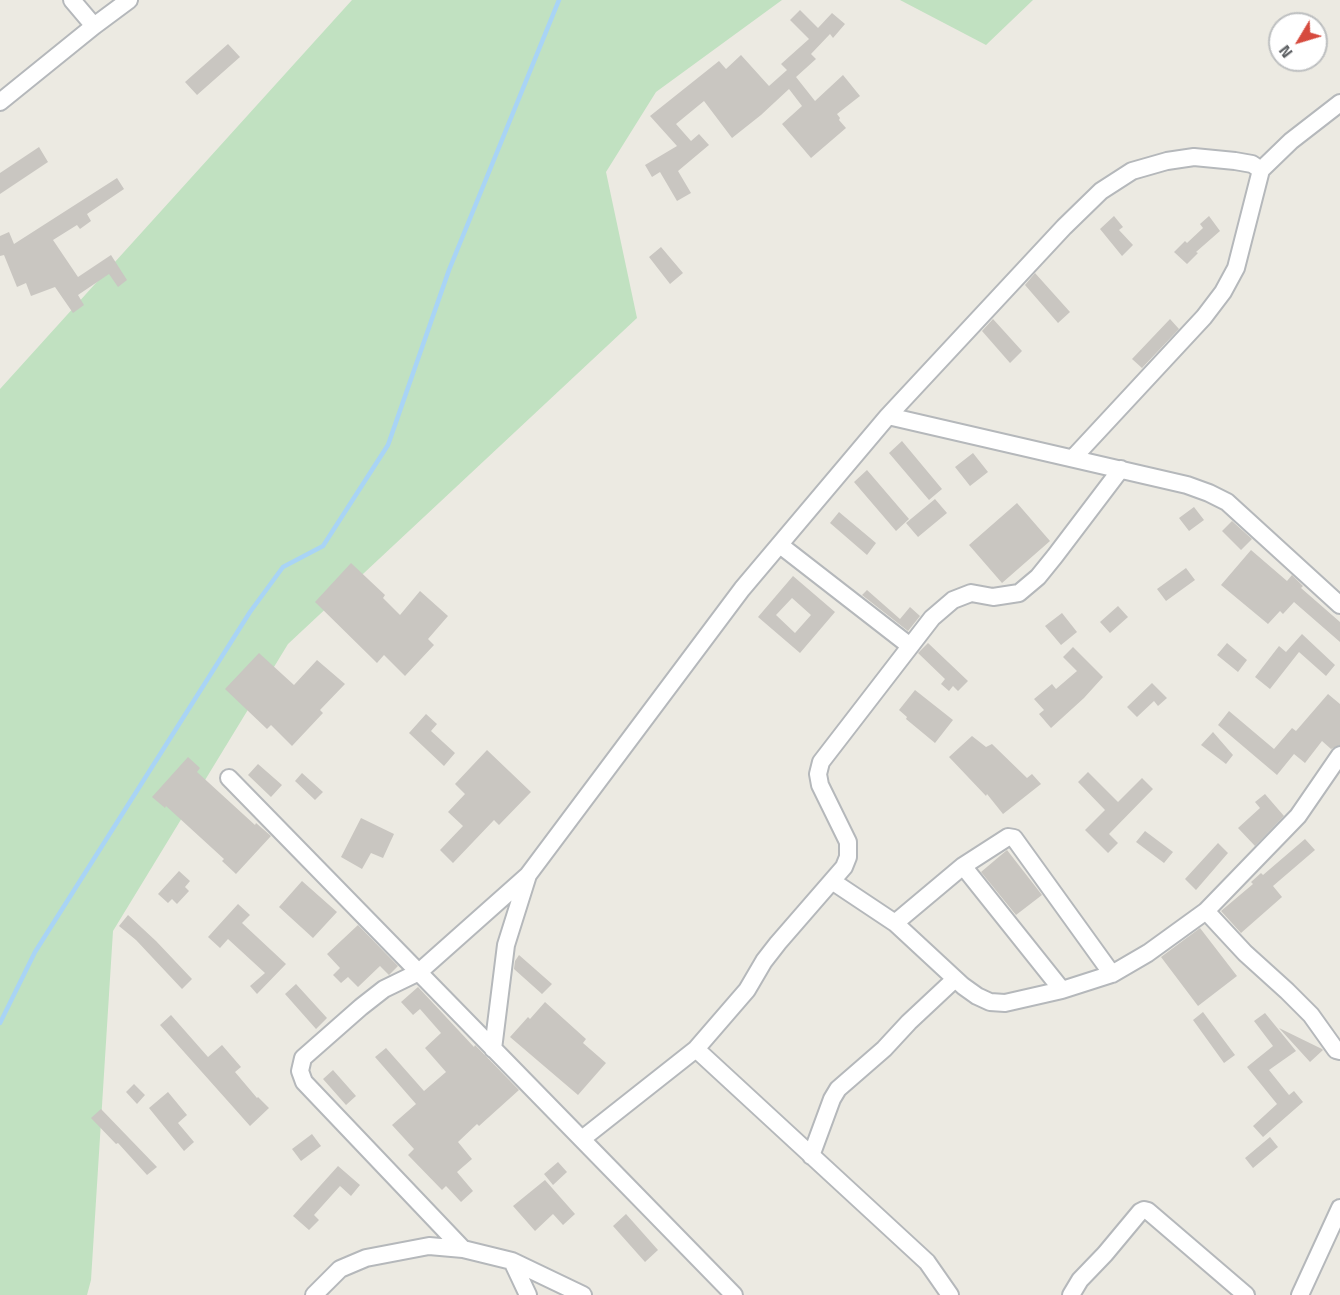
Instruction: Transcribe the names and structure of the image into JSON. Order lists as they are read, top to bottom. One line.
{"north":"bottom left"}
